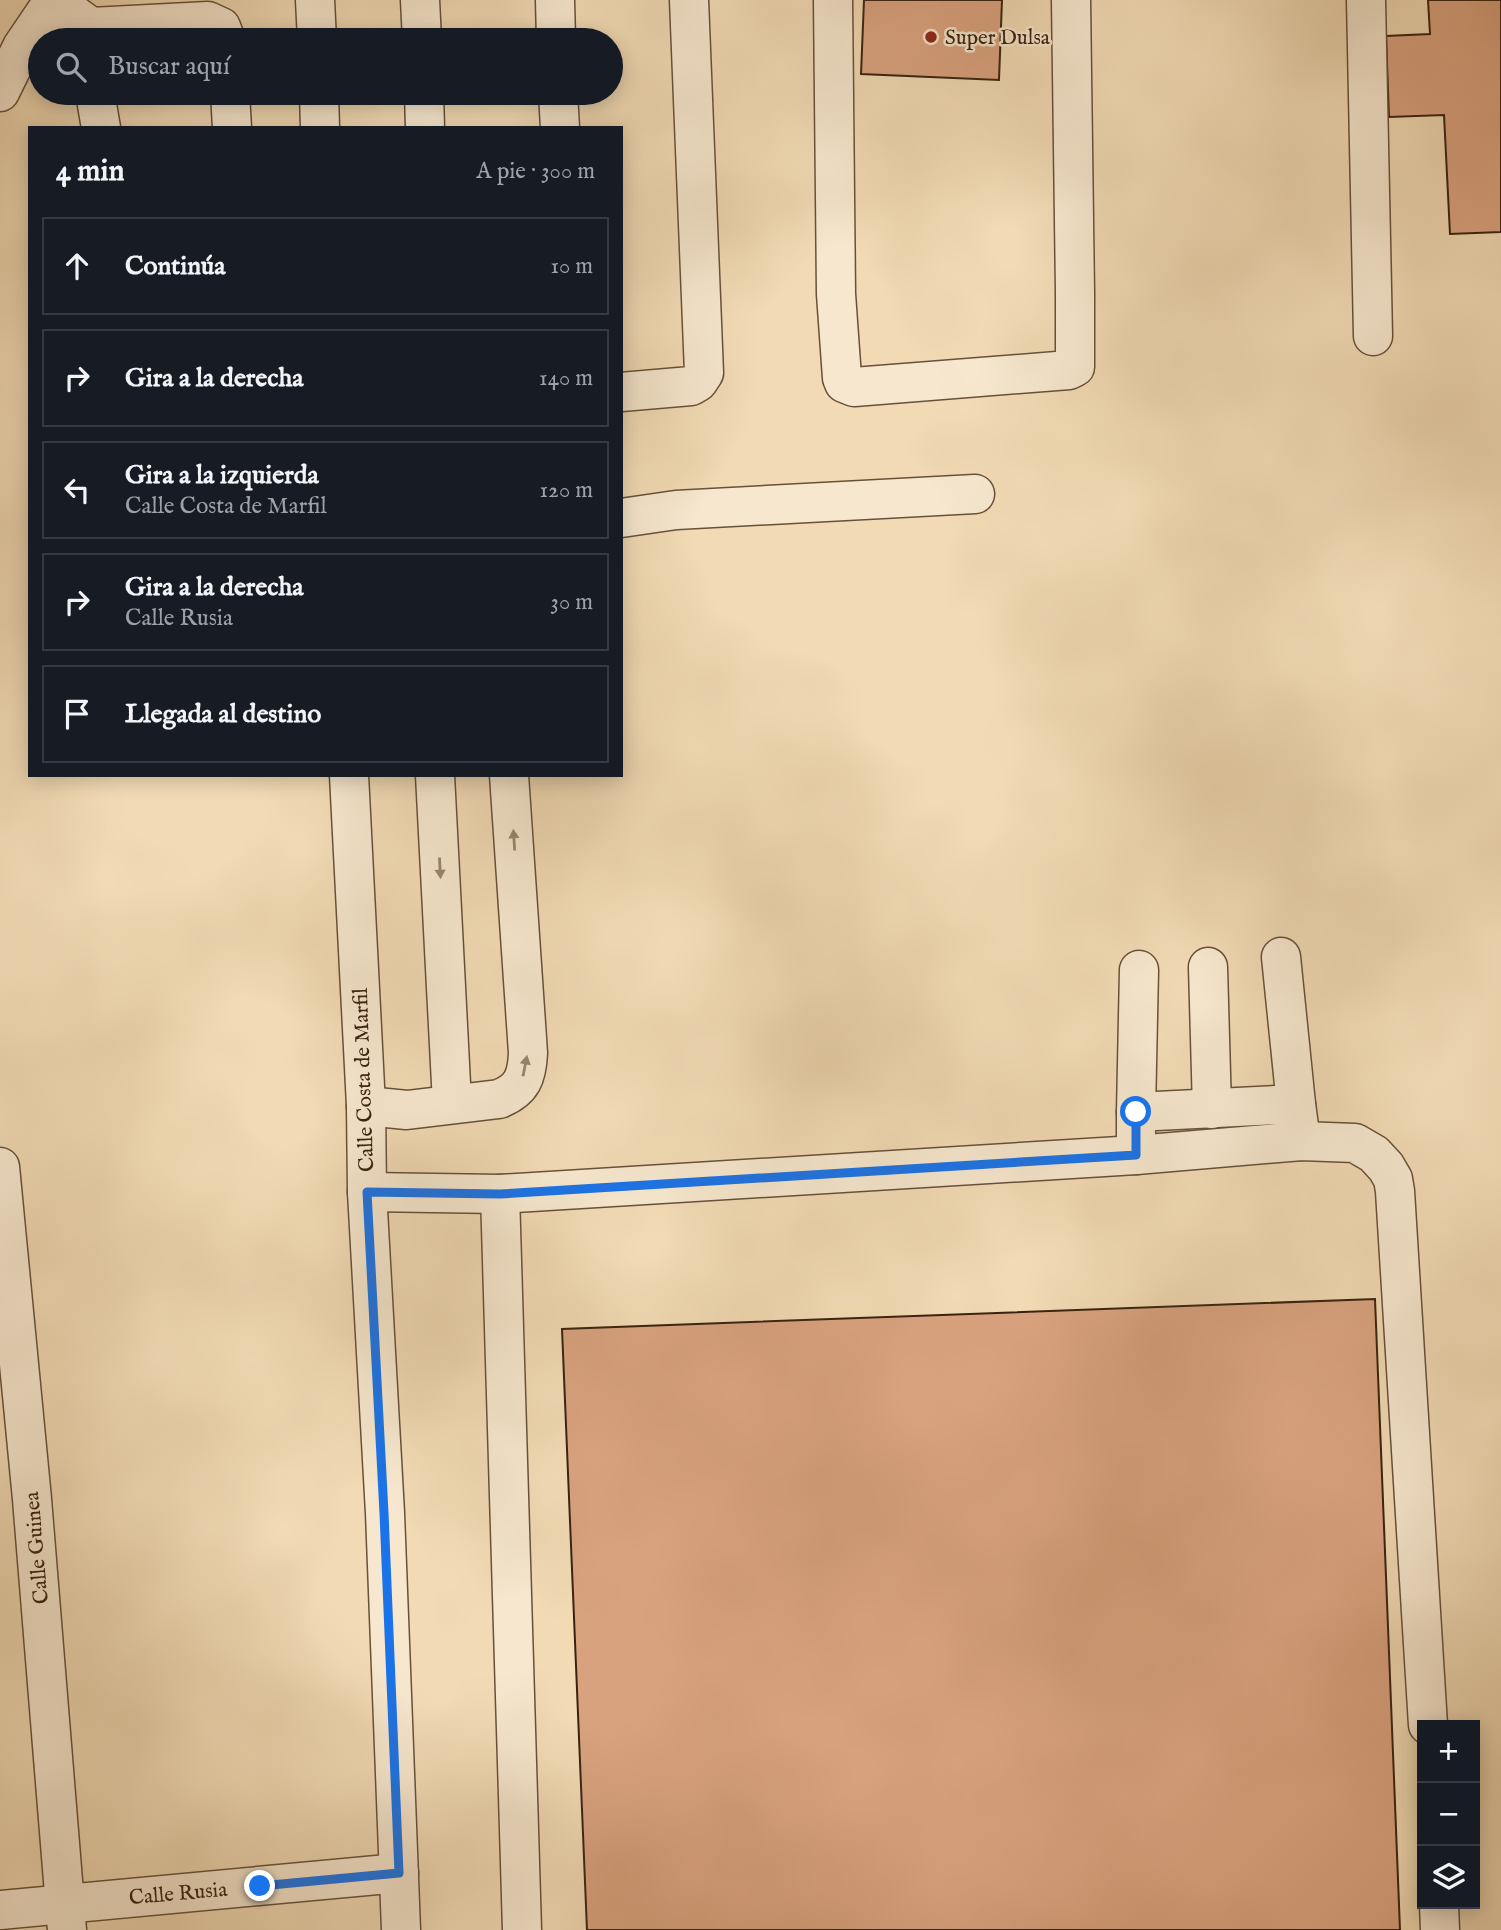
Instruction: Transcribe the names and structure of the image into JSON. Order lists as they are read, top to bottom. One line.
{"streets":{"street":["Calle Costa de Marfil","Calle Guinea","Calle Rusia"]},"crossings":[["Calle Costa de Marfil","Calle Rusia"],["Calle Guinea","Calle Rusia"]],"places":["Super Dulsa"],"page":{"search":"Buscar aquí","heading":["4 min","A pie · 300 m"],"list":[["Continúa","10 m"],["Gira a la derecha","140 m"],["Gira a la izquierda","Calle Costa de Marfil","120 m"],["Gira a la derecha","Calle Rusia","30 m"],"Llegada al destino"],"map_buttons":["+","−"]}}
